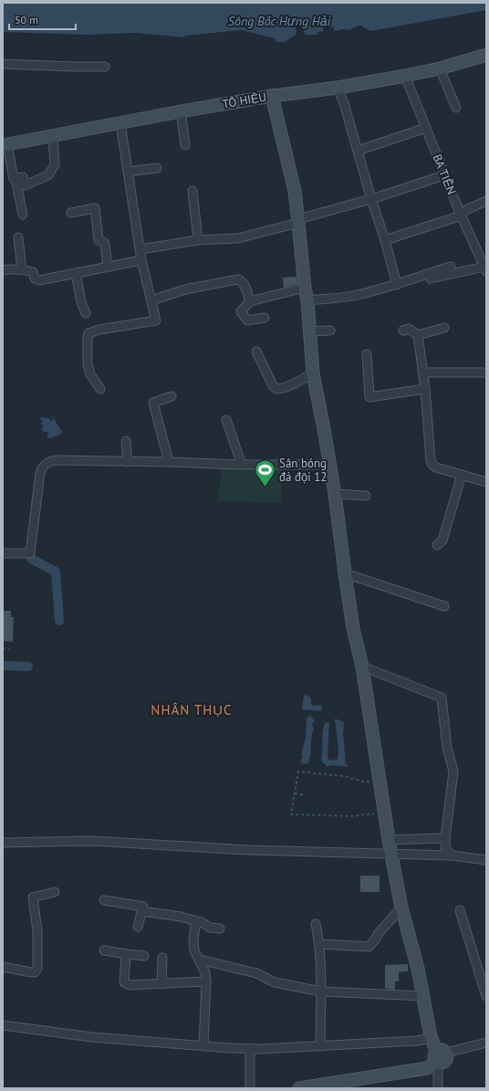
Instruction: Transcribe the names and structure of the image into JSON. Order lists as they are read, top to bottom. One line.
{"streets":{"street":["TÔ HIỆU","BA TIỀN"]},"crossings":[["TÔ HIỆU","BA TIỀN"]],"districts":["NHÂN THỤC"],"water":["Sông Bắc Hưng Hải"],"places":{"sports":["Sân bóng đá đội 12"]},"scale_bar":"50 m"}
